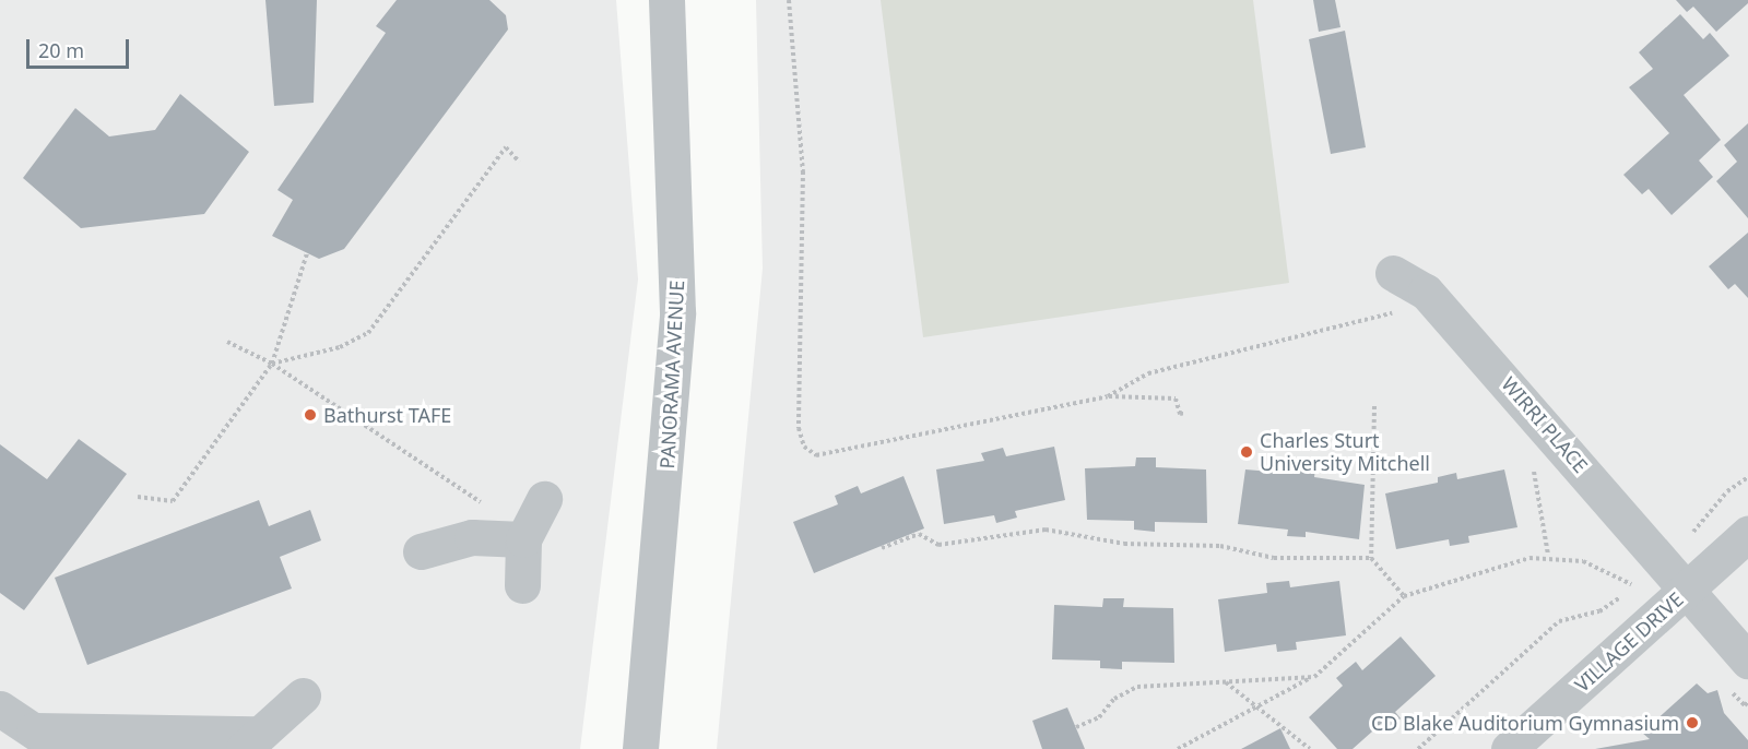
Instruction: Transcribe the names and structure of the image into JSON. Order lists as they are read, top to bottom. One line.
{"streets":{"street":["PANORAMA AVENUE","WIRRI PLACE","VILLAGE DRIVE"]},"crossings":[["WIRRI PLACE","VILLAGE DRIVE"]],"places":["Bathurst TAFE","Charles Sturt University Mitchell","CD Blake Auditorium Gymnasium"],"scale_bar":"20 m"}
